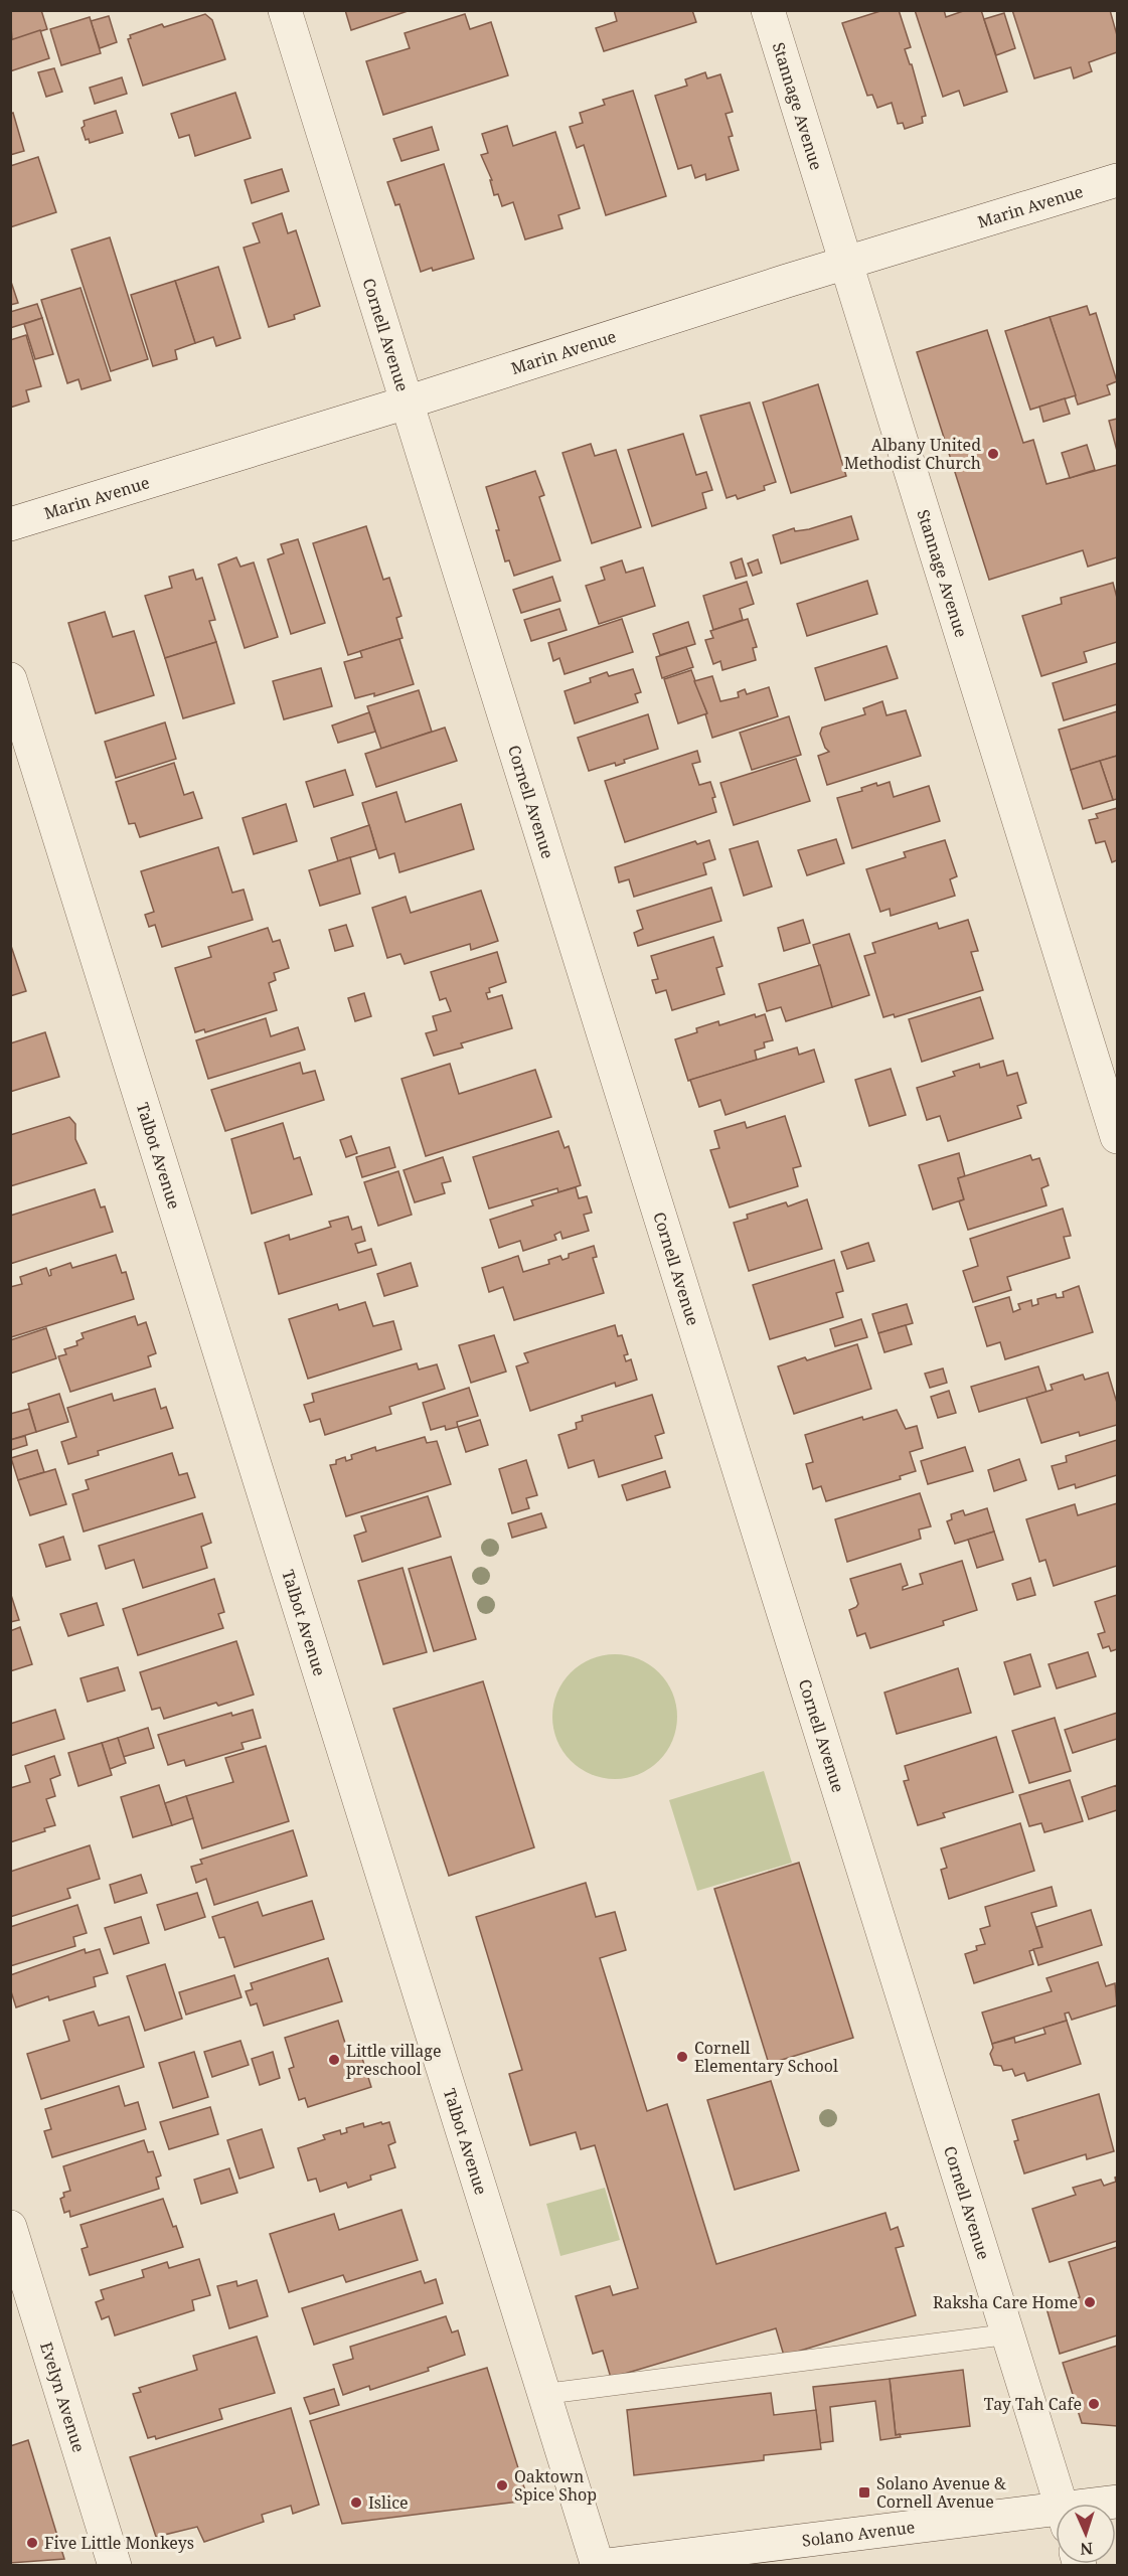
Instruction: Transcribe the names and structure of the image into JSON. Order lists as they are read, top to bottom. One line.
{"streets":{"street":["Stannage Avenue","Marin Avenue","Cornell Avenue","Talbot Avenue","Evelyn Avenue","Solano Avenue"]},"crossings":[["Stannage Avenue","Marin Avenue"],["Marin Avenue","Cornell Avenue"],["Talbot Avenue","Solano Avenue"]],"places":{"other":["Albany United Methodist Church","Cornell Elementary School","Little village preschool","Raksha Care Home","Tay Tah Cafe","Oaktown Spice Shop","Islice","Five Little Monkeys"],"transit":["Solano Avenue & Cornell Avenue"]},"north":"bottom"}
